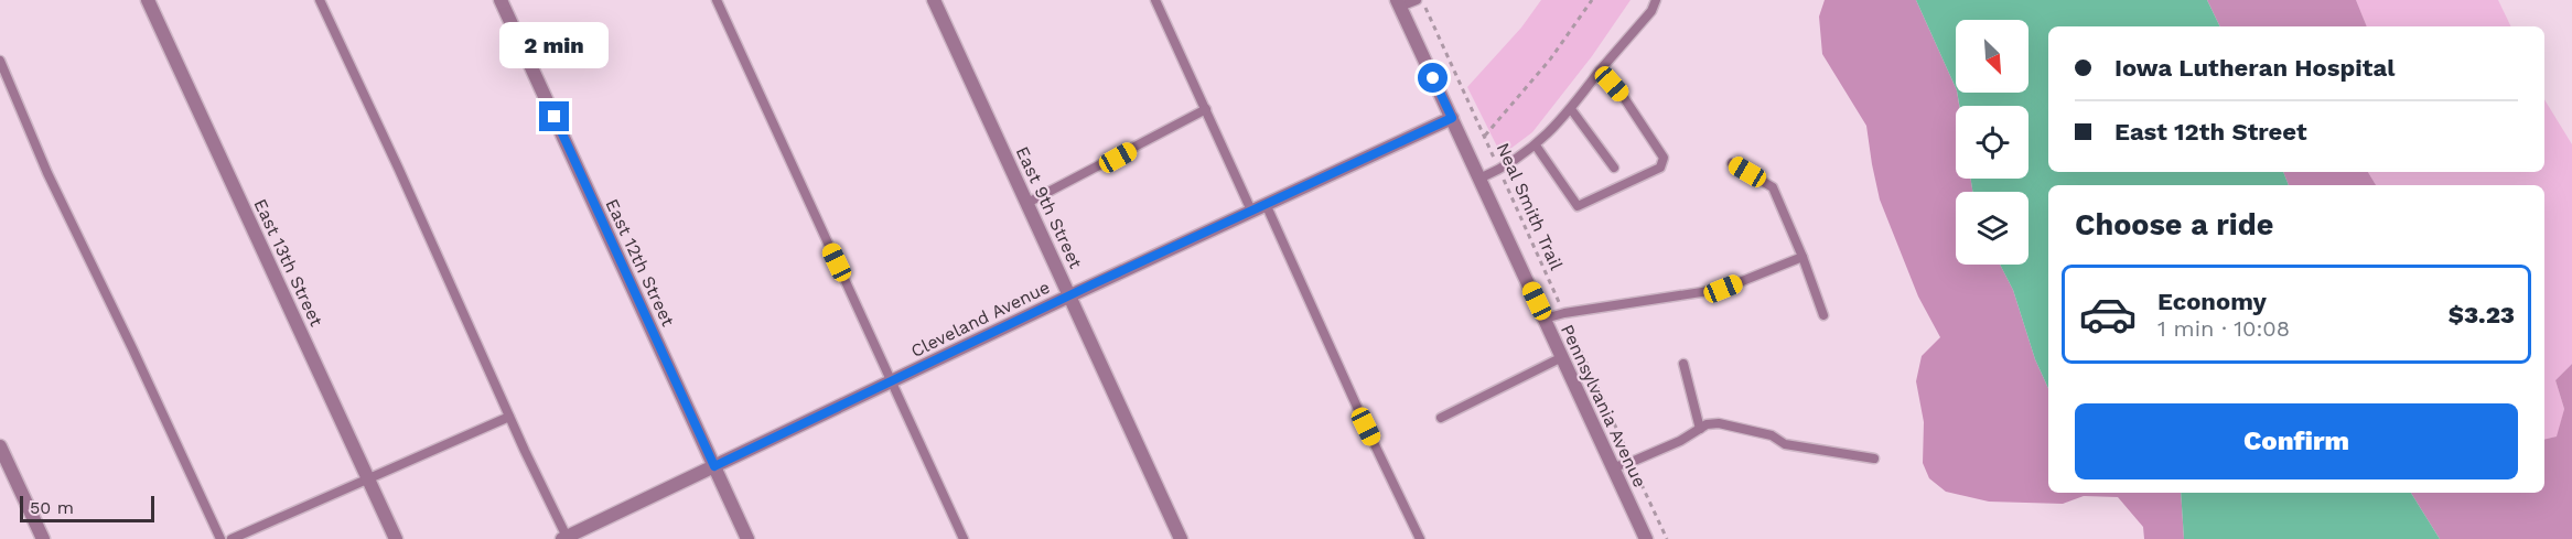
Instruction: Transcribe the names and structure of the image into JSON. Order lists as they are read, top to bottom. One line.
{"streets":{"street":["East 9th Street","East 13th Street","East 12th Street","Cleveland Avenue","Pennsylvania Avenue"],"path":["Neal Smith Trail"]},"crossings":[["East 9th Street","Cleveland Avenue"],["East 12th Street","Cleveland Avenue"],["Cleveland Avenue","Pennsylvania Avenue"]],"scale_bar":"50 m","north":"bottom right","page":{"bubble":"2 min","banner":["Iowa Lutheran Hospital","East 12th Street"],"heading":"Choose a ride","list":[{"name":"Economy","note":"1 min · 10:08","value":"$3.23"}],"buttons":"Confirm","scale":"50 m"}}
